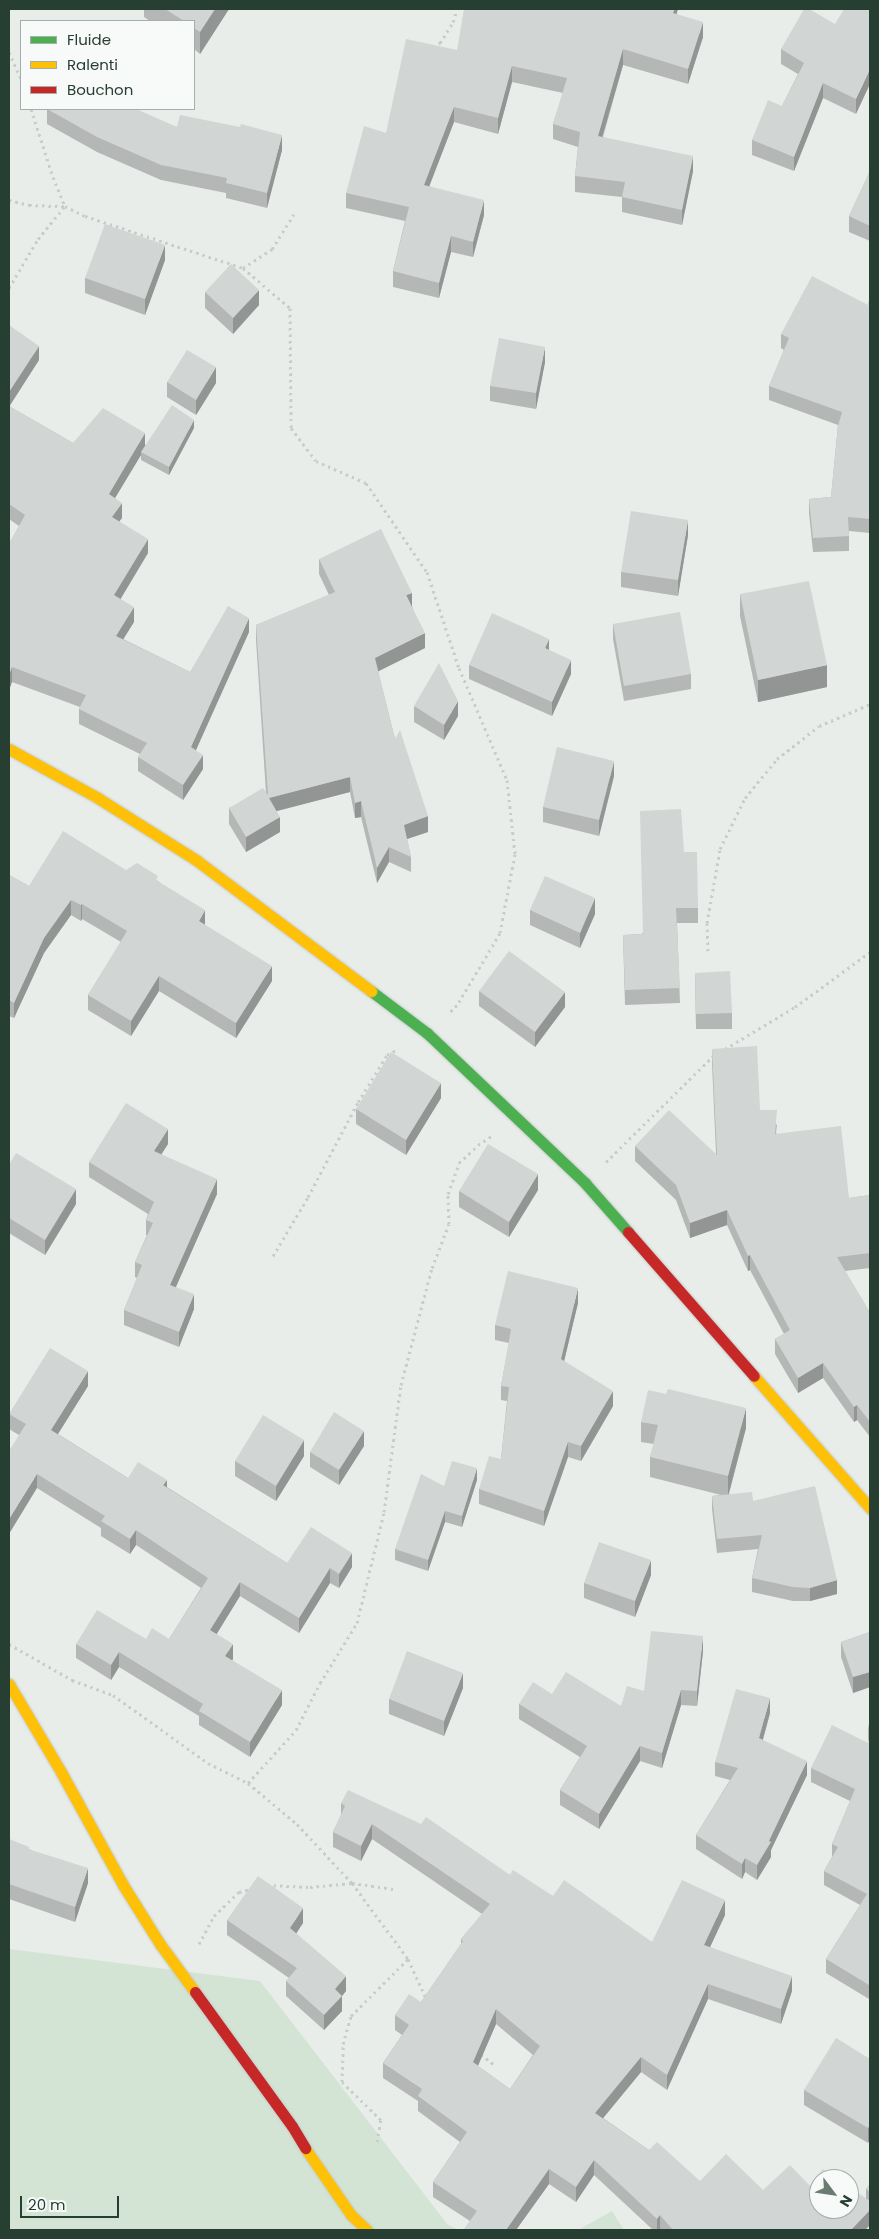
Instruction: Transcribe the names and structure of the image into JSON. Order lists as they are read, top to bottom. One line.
{"legend":["Fluide","Ralenti","Bouchon"],"scale_bar":"20 m","north":"bottom right"}
